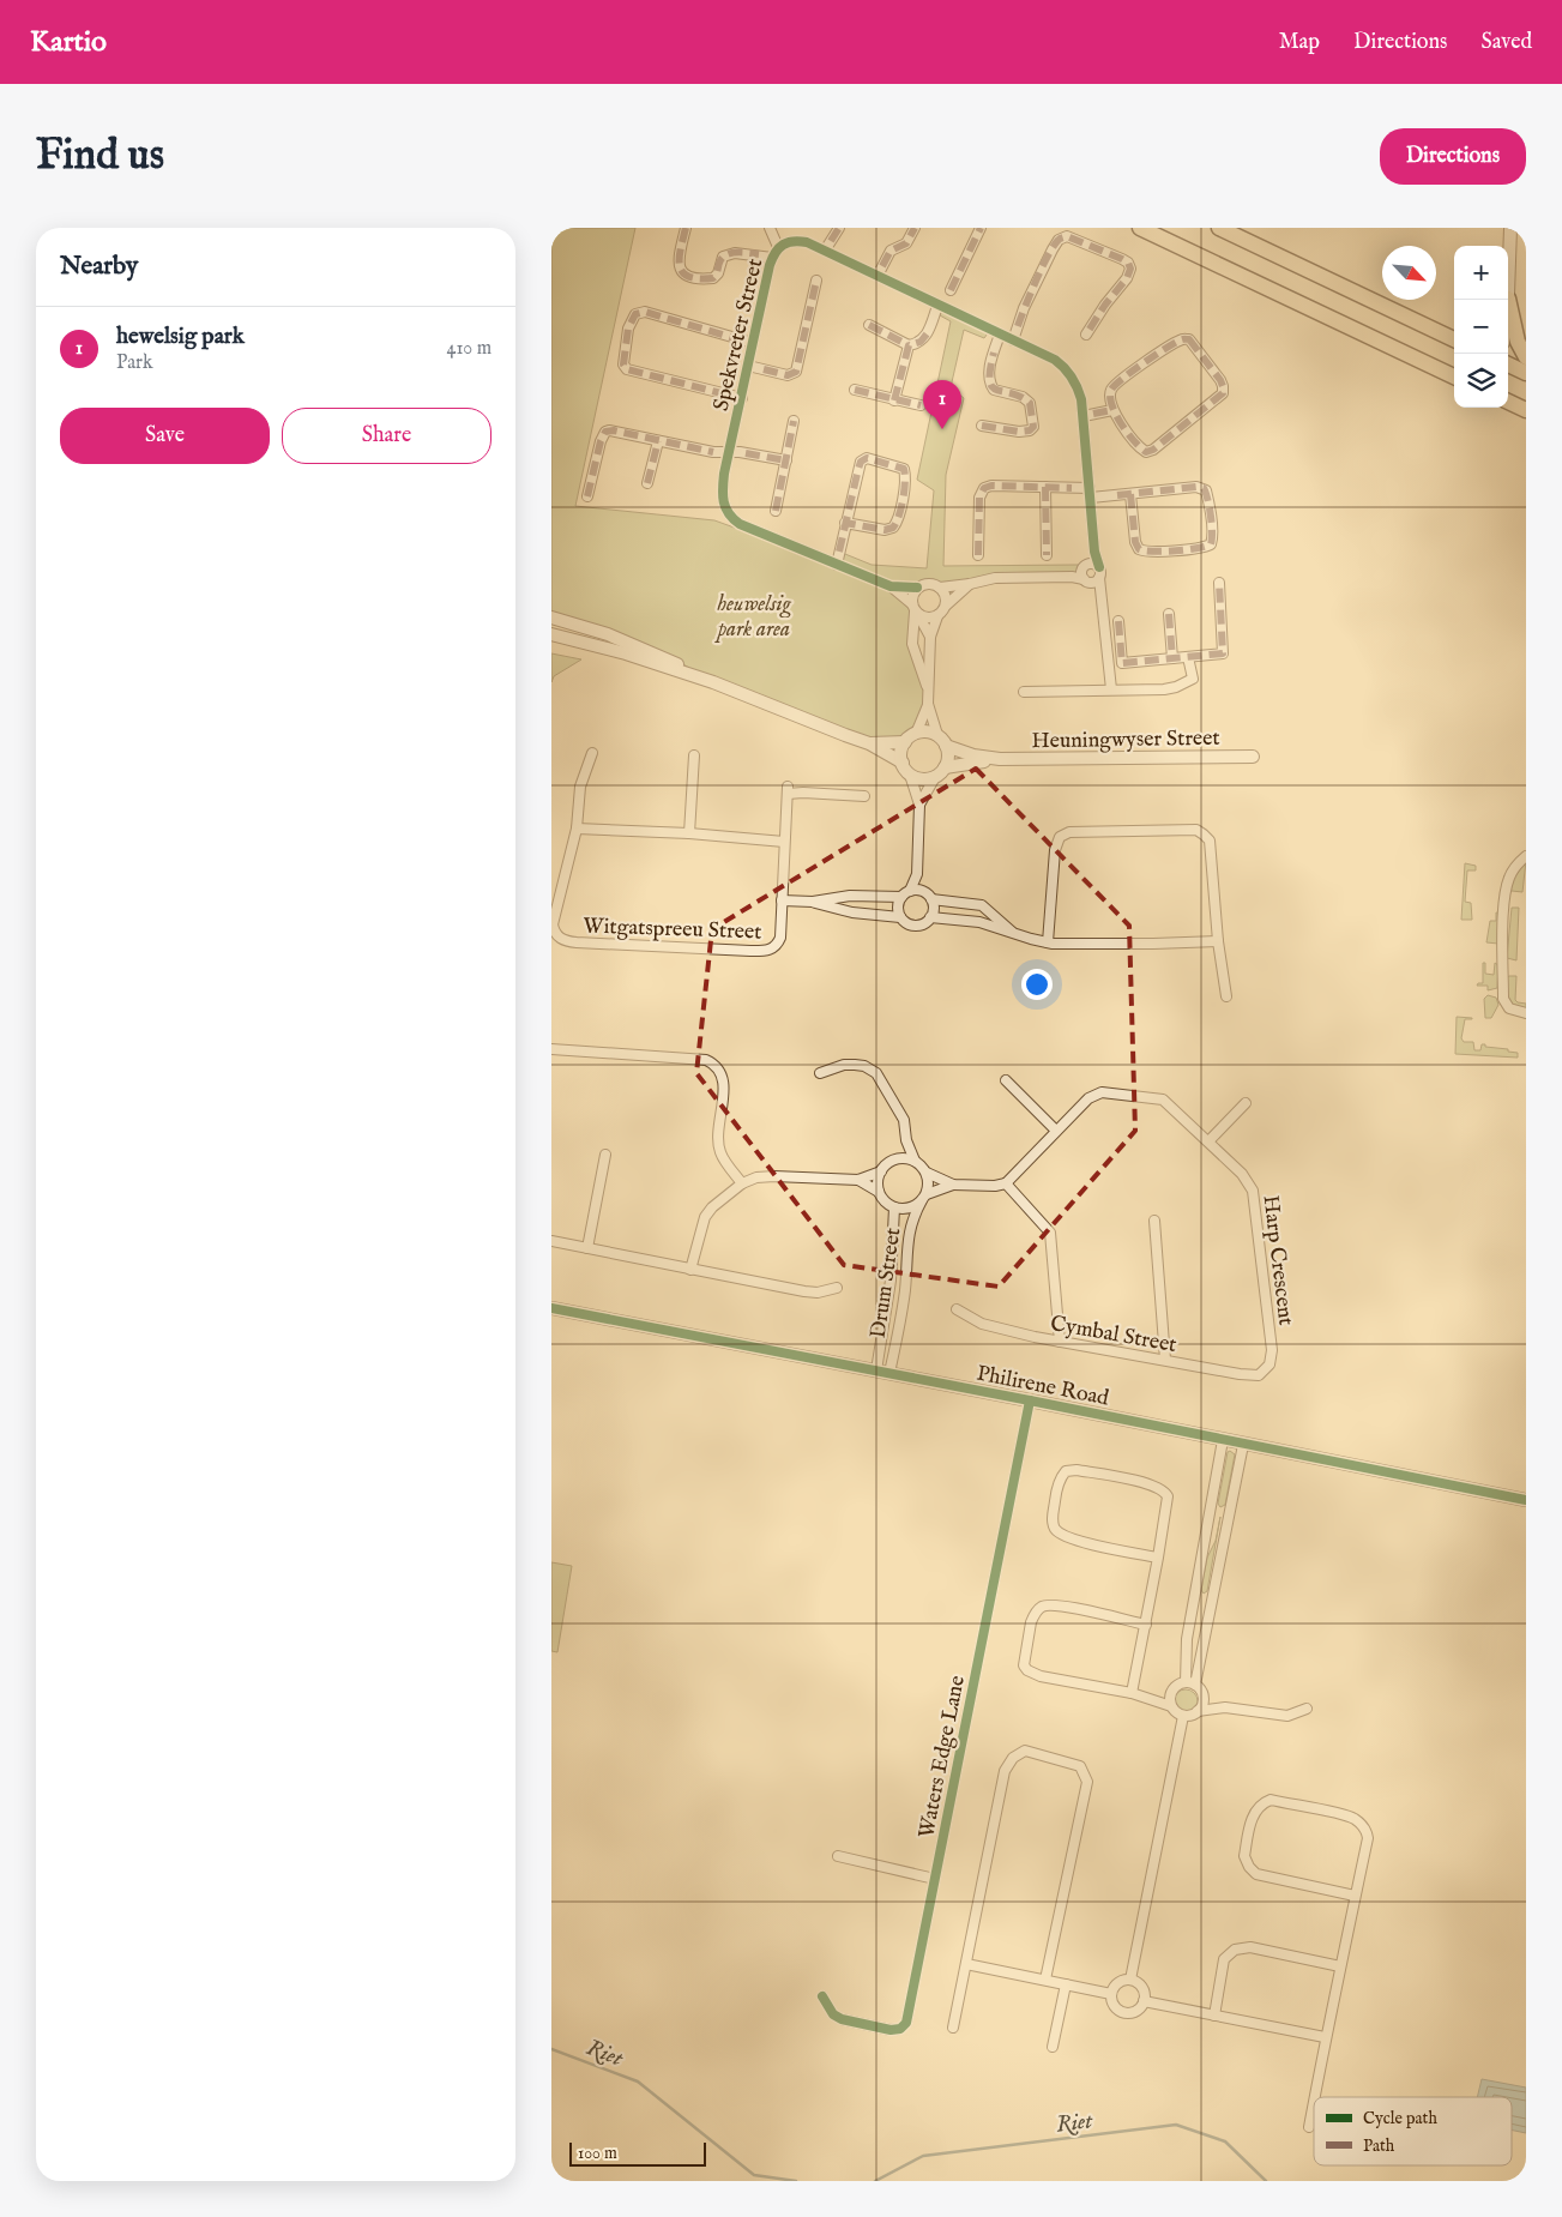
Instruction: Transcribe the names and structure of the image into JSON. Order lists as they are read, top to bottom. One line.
{"streets":{"street":["Spekvreter Street","Heuningwyser Street","Witgatspreeu Street","Harp Crescent","Drum Street","Cymbal Street","Philirene Road","Waters Edge Lane"]},"crossings":[["Harp Crescent","Cymbal Street"],["Drum Street","Philirene Road"],["Philirene Road","Waters Edge Lane"]],"water":["Riet"],"parks":["heuwelsig park area"],"legend":["Cycle path","Path"],"scale_bar":"100 m","north":"bottom right","page":{"header":"Kartio","nav":["Map","Directions","Saved"],"buttons":["Directions",["Save","Share"]],"title":"Find us","heading":"Nearby","map_buttons":["+","−"],"list":[{"mark":"1","name":"hewelsig park","note":"Park","value":"410 m"}],"pins":"1","scale":"100 m"}}
